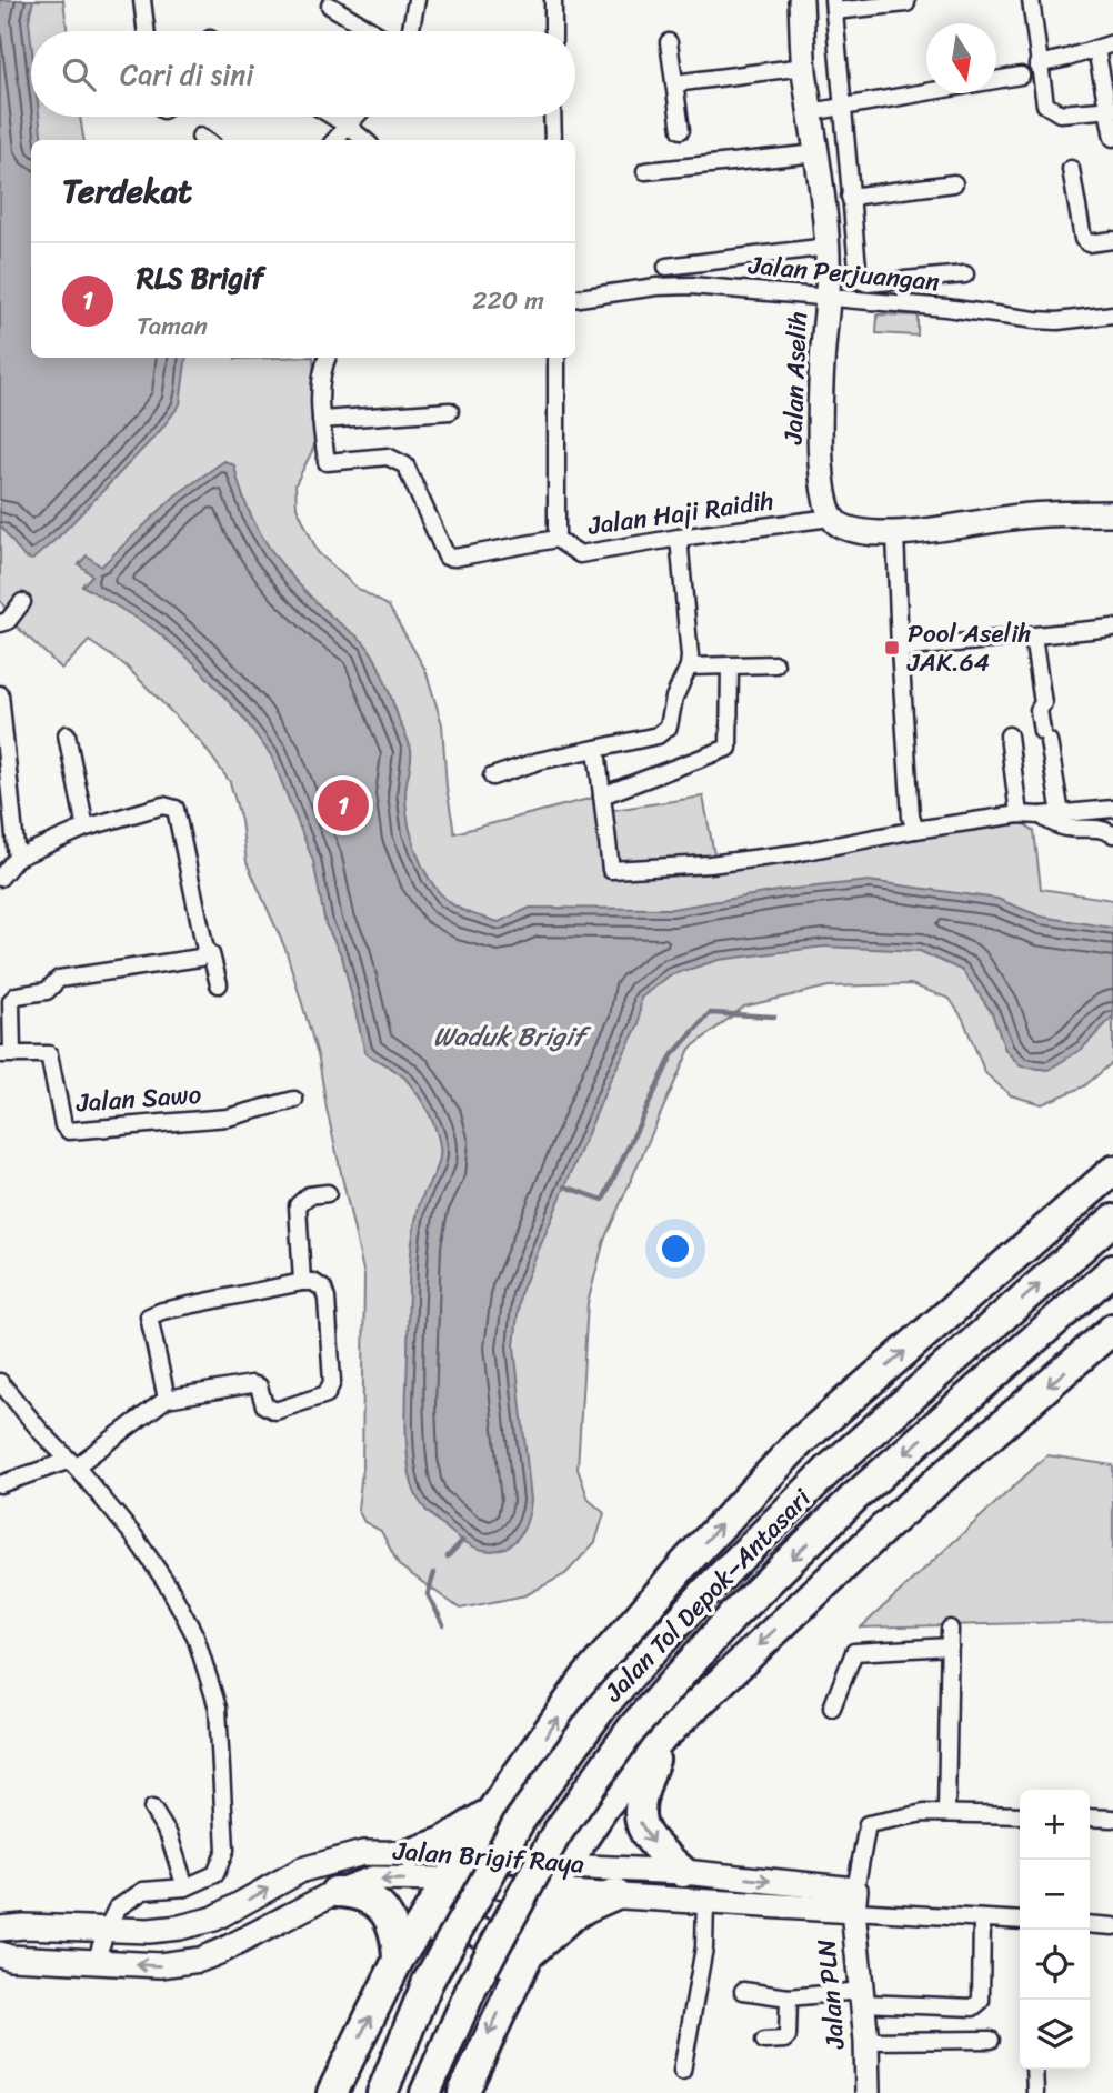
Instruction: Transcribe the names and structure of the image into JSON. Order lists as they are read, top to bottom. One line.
{"streets":{"highway":["Jalan Tol Depok–Antasari"],"street":["Jalan Perjuangan","Jalan Aselih","Jalan Haji Raidih","Jalan Sawo","Jalan Brigif Raya","Jalan PLN"]},"crossings":[["Jalan Perjuangan","Jalan Aselih"],["Jalan Aselih","Jalan Haji Raidih"],["Jalan Brigif Raya","Jalan PLN"]],"water":["Waduk Brigif"],"places":{"transit":["Pool Aselih JAK.64"]},"north":"bottom","page":{"search":"Cari di sini","heading":"Terdekat","list":[{"mark":"1","name":"RLS Brigif","note":"Taman","value":"220 m"}],"pins":"1","map_buttons":["+","−"]}}
